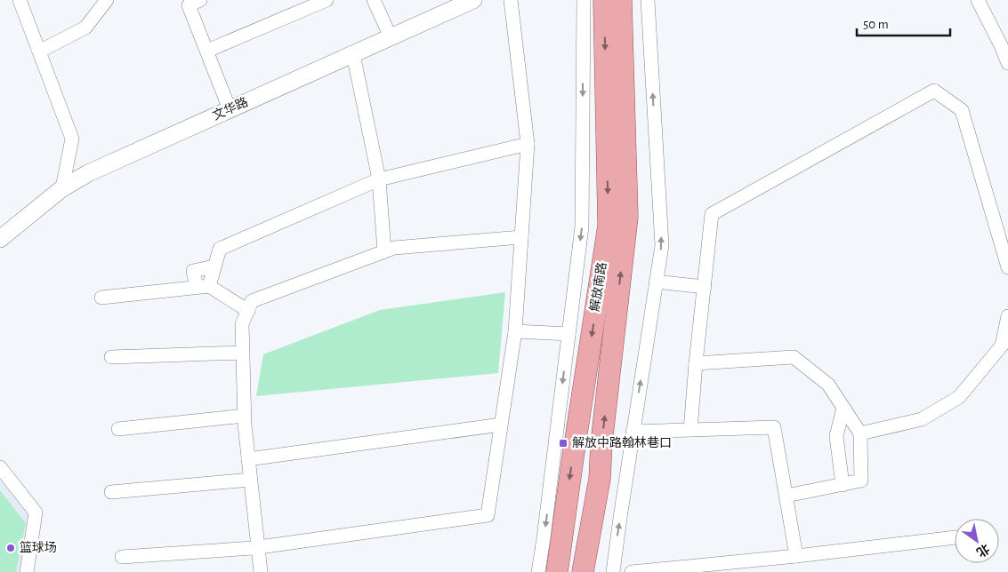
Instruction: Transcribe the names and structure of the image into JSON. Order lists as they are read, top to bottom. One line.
{"streets":{"main road":["解放南路"],"street":["文华路"]},"places":{"transit":["解放中路翰林巷口"],"other":["篮球场"]},"scale_bar":"50 m","north":"bottom right"}
